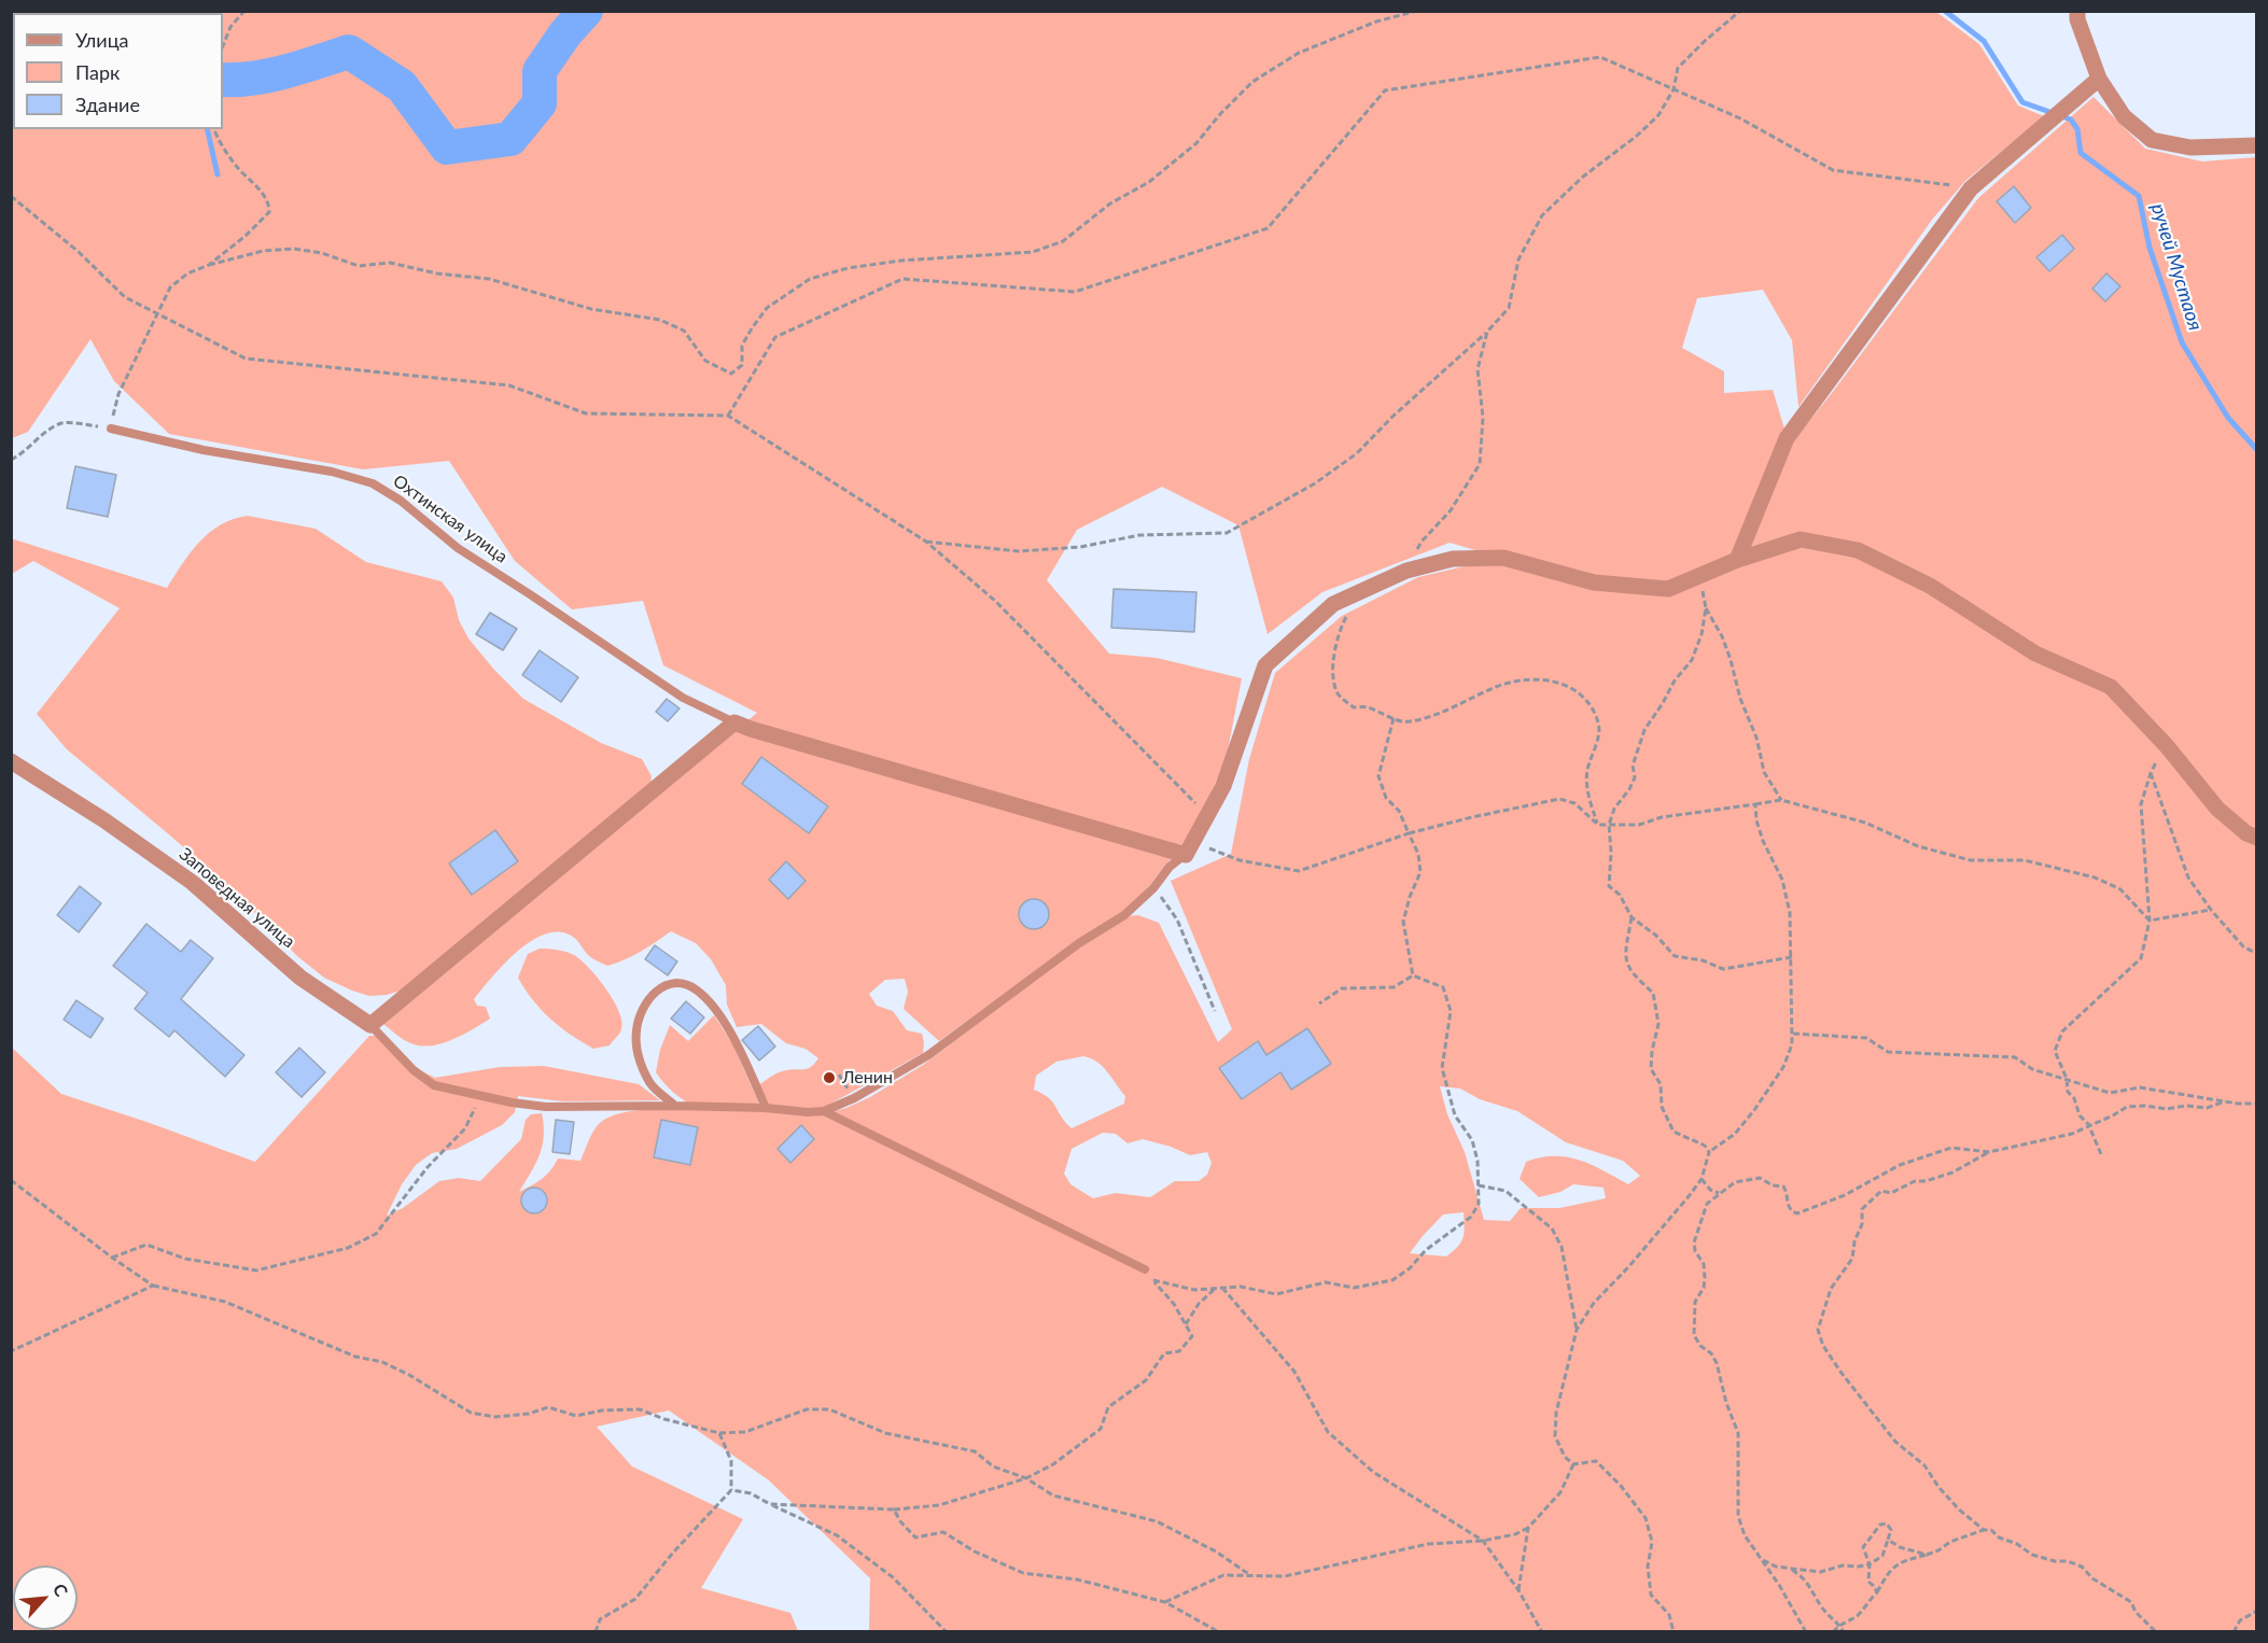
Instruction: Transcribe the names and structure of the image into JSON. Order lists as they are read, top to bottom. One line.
{"streets":{"street":["Заповедная улица"],"lane":["Охтинская улица"]},"water":["ручей Мустаоя"],"places":["Ленин"],"legend":["Улица","Парк","Здание"],"north":"top right"}
